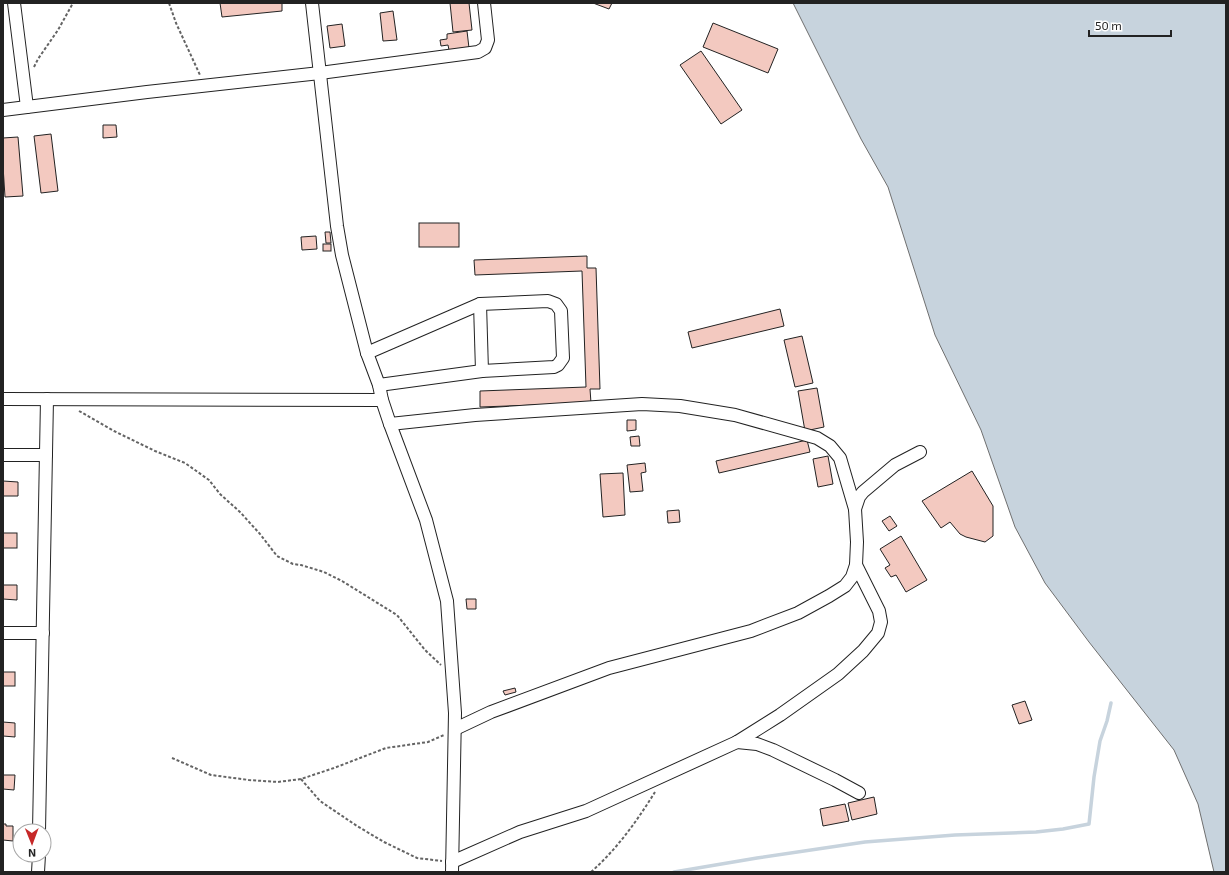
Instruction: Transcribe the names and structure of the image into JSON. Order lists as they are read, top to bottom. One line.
{"scale_bar":"50 m","north":"bottom"}
